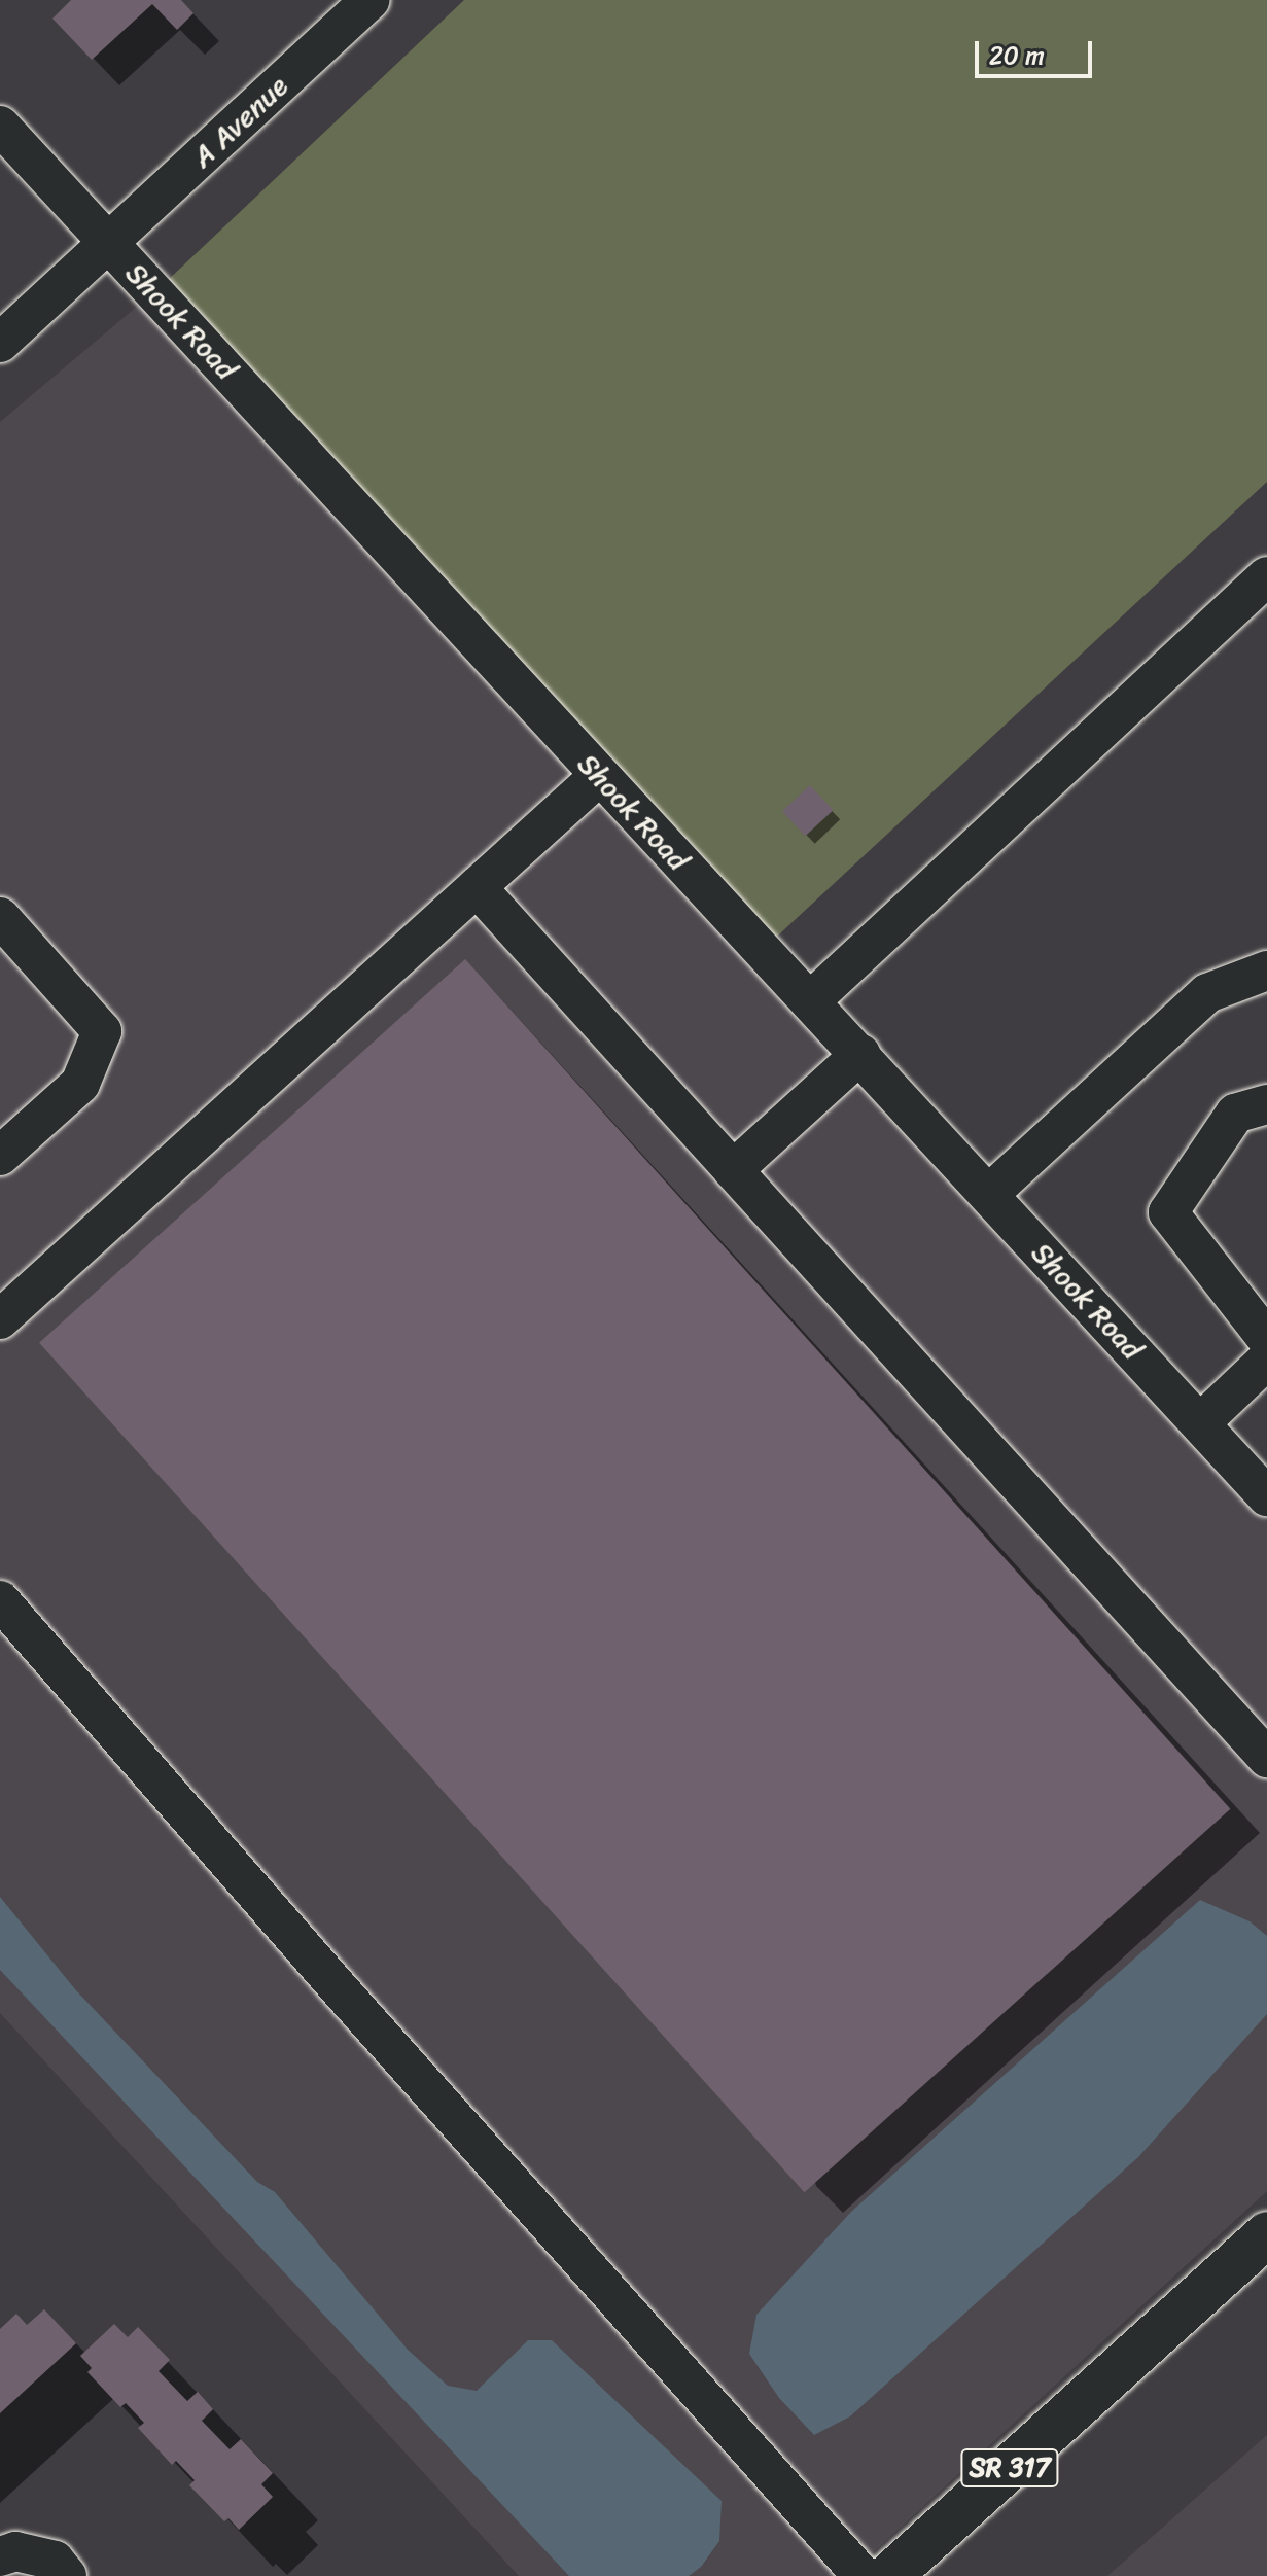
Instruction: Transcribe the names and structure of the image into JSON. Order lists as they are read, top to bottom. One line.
{"streets":{"main road":["SR 317"],"street":["A Avenue","Shook Road"]},"crossings":[["A Avenue","Shook Road"]],"scale_bar":"20 m"}
